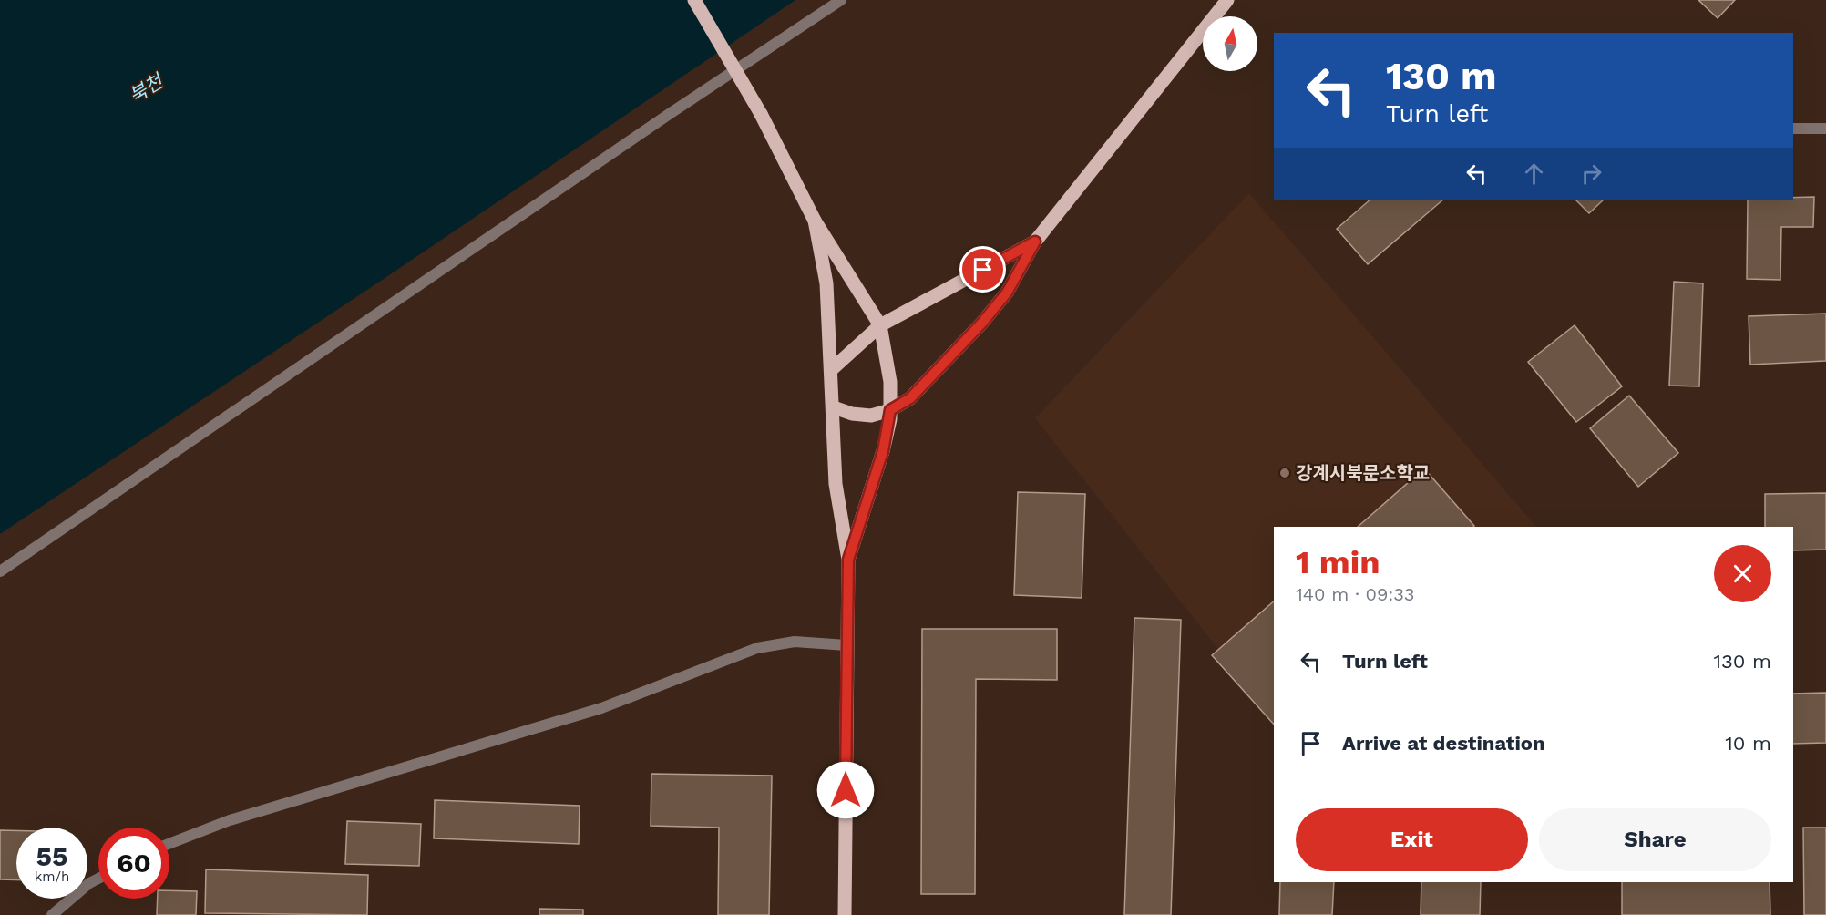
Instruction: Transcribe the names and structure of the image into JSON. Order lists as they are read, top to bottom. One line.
{"water":["북천"],"places":["강계시북문소학교"],"north":"top","page":{"turn":["130 m","Turn left"],"heading":["1 min","140 m · 09:33"],"list":[{"name":"Turn left","value":"130 m"},{"name":"Arrive at destination","value":"10 m"}],"buttons":["Exit","Share"],"speed":"55 km/h","limit":"60"}}
